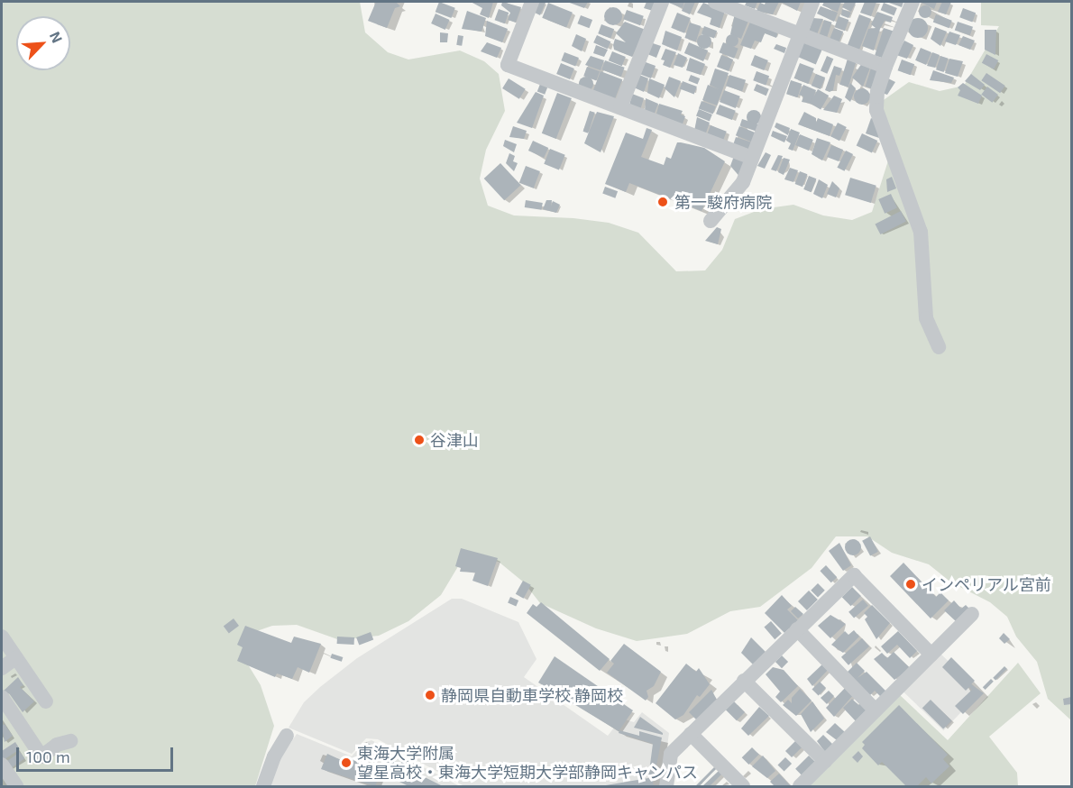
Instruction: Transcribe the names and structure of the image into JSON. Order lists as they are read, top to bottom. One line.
{"places":["第一駿府病院","谷津山","インペリアル宮前","静岡県自動車学校 静岡校","東海大学附属 望星高校・東海大学短期大学部静岡キャンパス"],"scale_bar":"100 m","north":"top right"}
